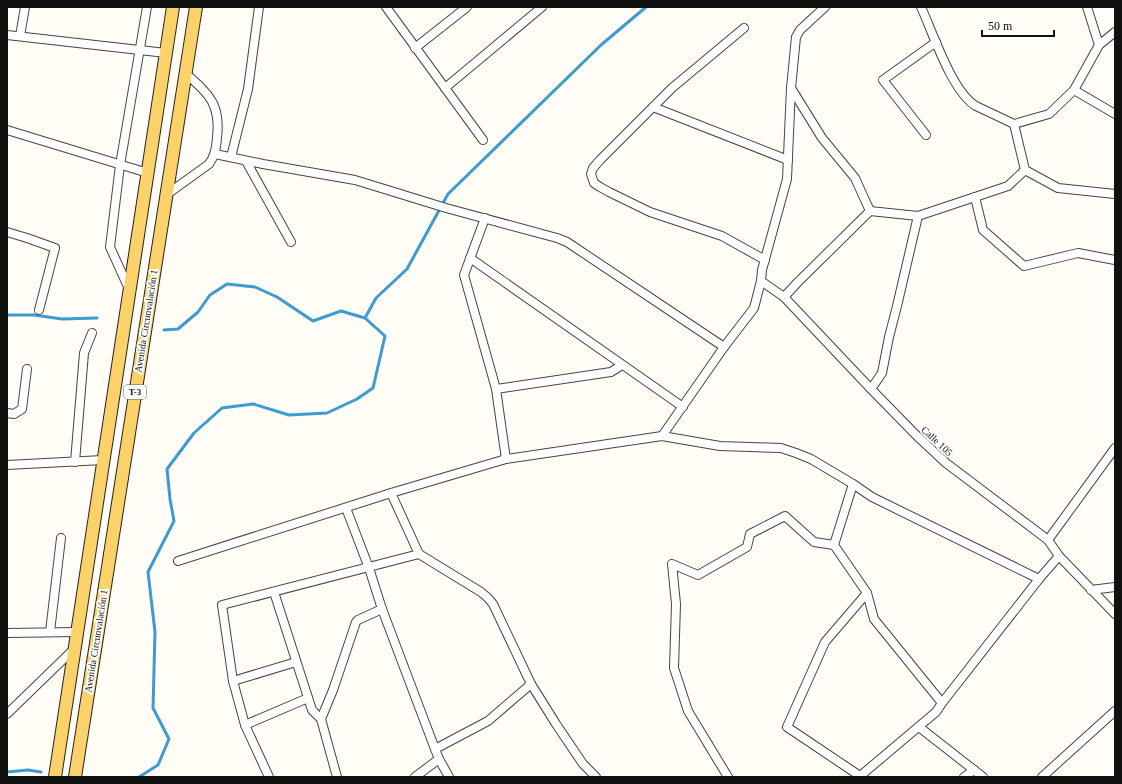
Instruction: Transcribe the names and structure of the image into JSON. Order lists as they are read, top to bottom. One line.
{"streets":{"main road":["Avenida Circunvalación 1","T-3"],"street":["Calle 105"]},"scale_bar":"50 m"}
